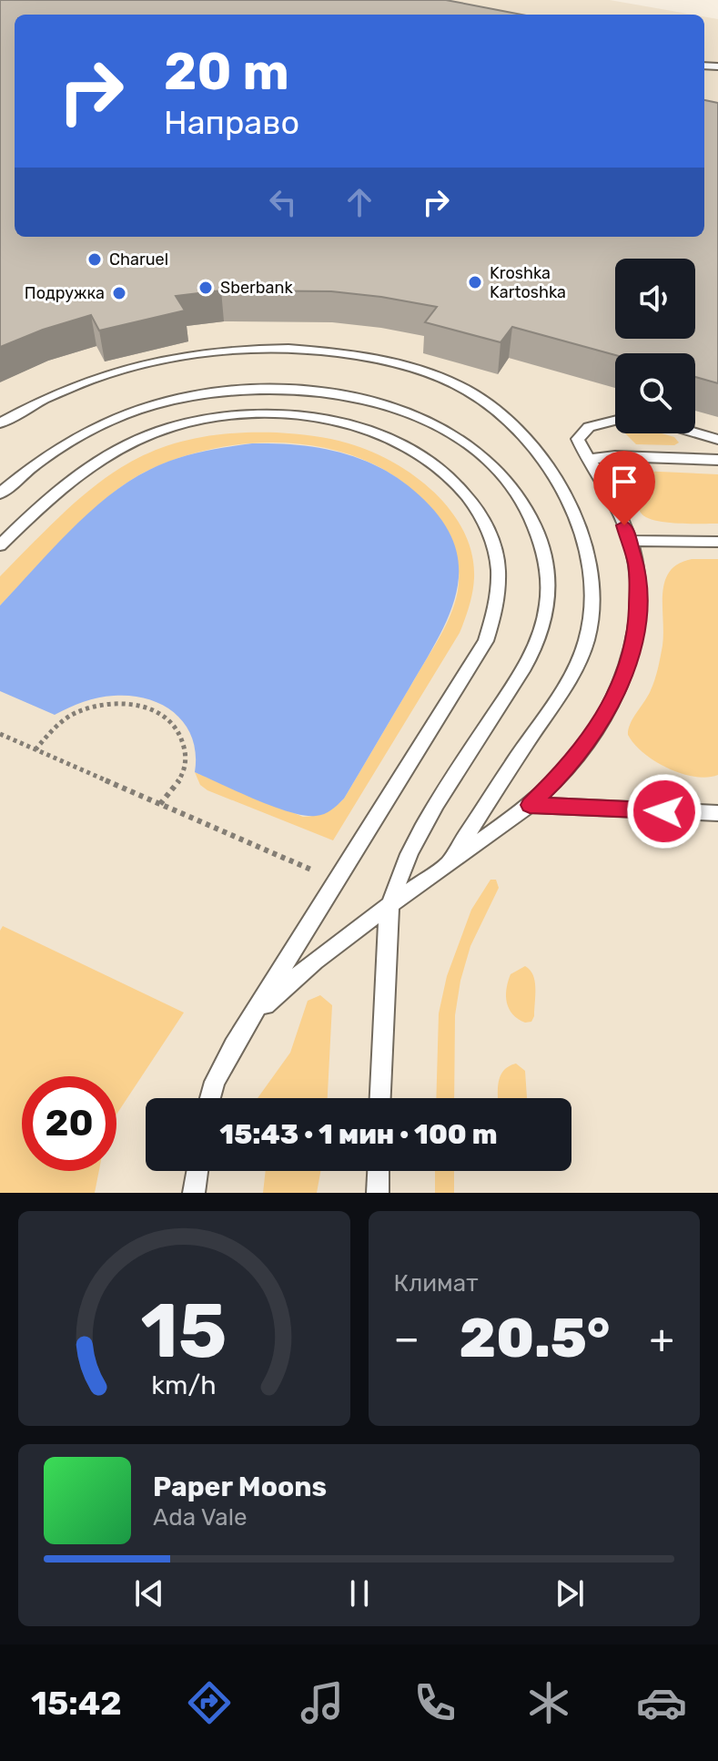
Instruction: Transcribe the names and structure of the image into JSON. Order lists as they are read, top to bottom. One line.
{"places":["Charuel","Kroshka Kartoshka","Sberbank","Подружка"],"page":{"turn":["20 m","Направо"],"limit":"20","trip":"15:43 · 1 мин · 100 m","tile":"Климат","heat":["−","20.5°","+"],"song":["Paper Moons","Ada Vale"],"tabs":"15:42","gauge":["15","km/h"]}}
